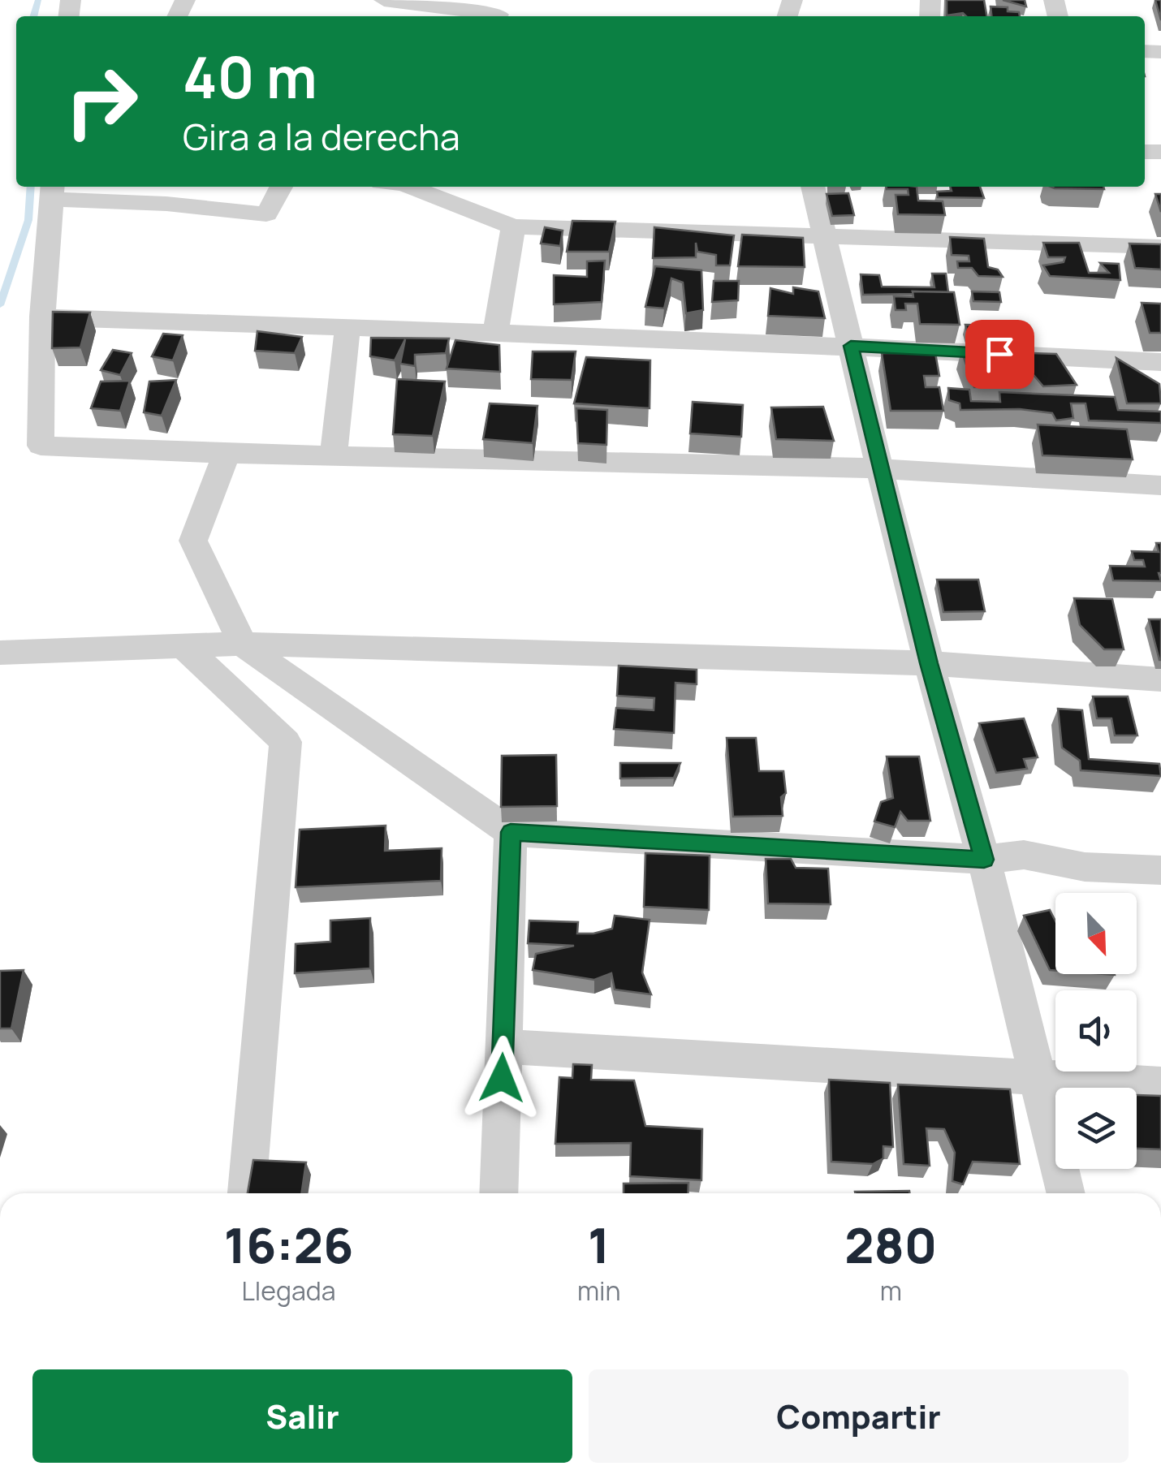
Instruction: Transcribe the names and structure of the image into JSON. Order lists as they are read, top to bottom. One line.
{"north":"bottom right","page":{"turn":["40 m","Gira a la derecha"],"eta":["16:26","Llegada","1","min","280","m"],"buttons":["Salir","Compartir"]}}
